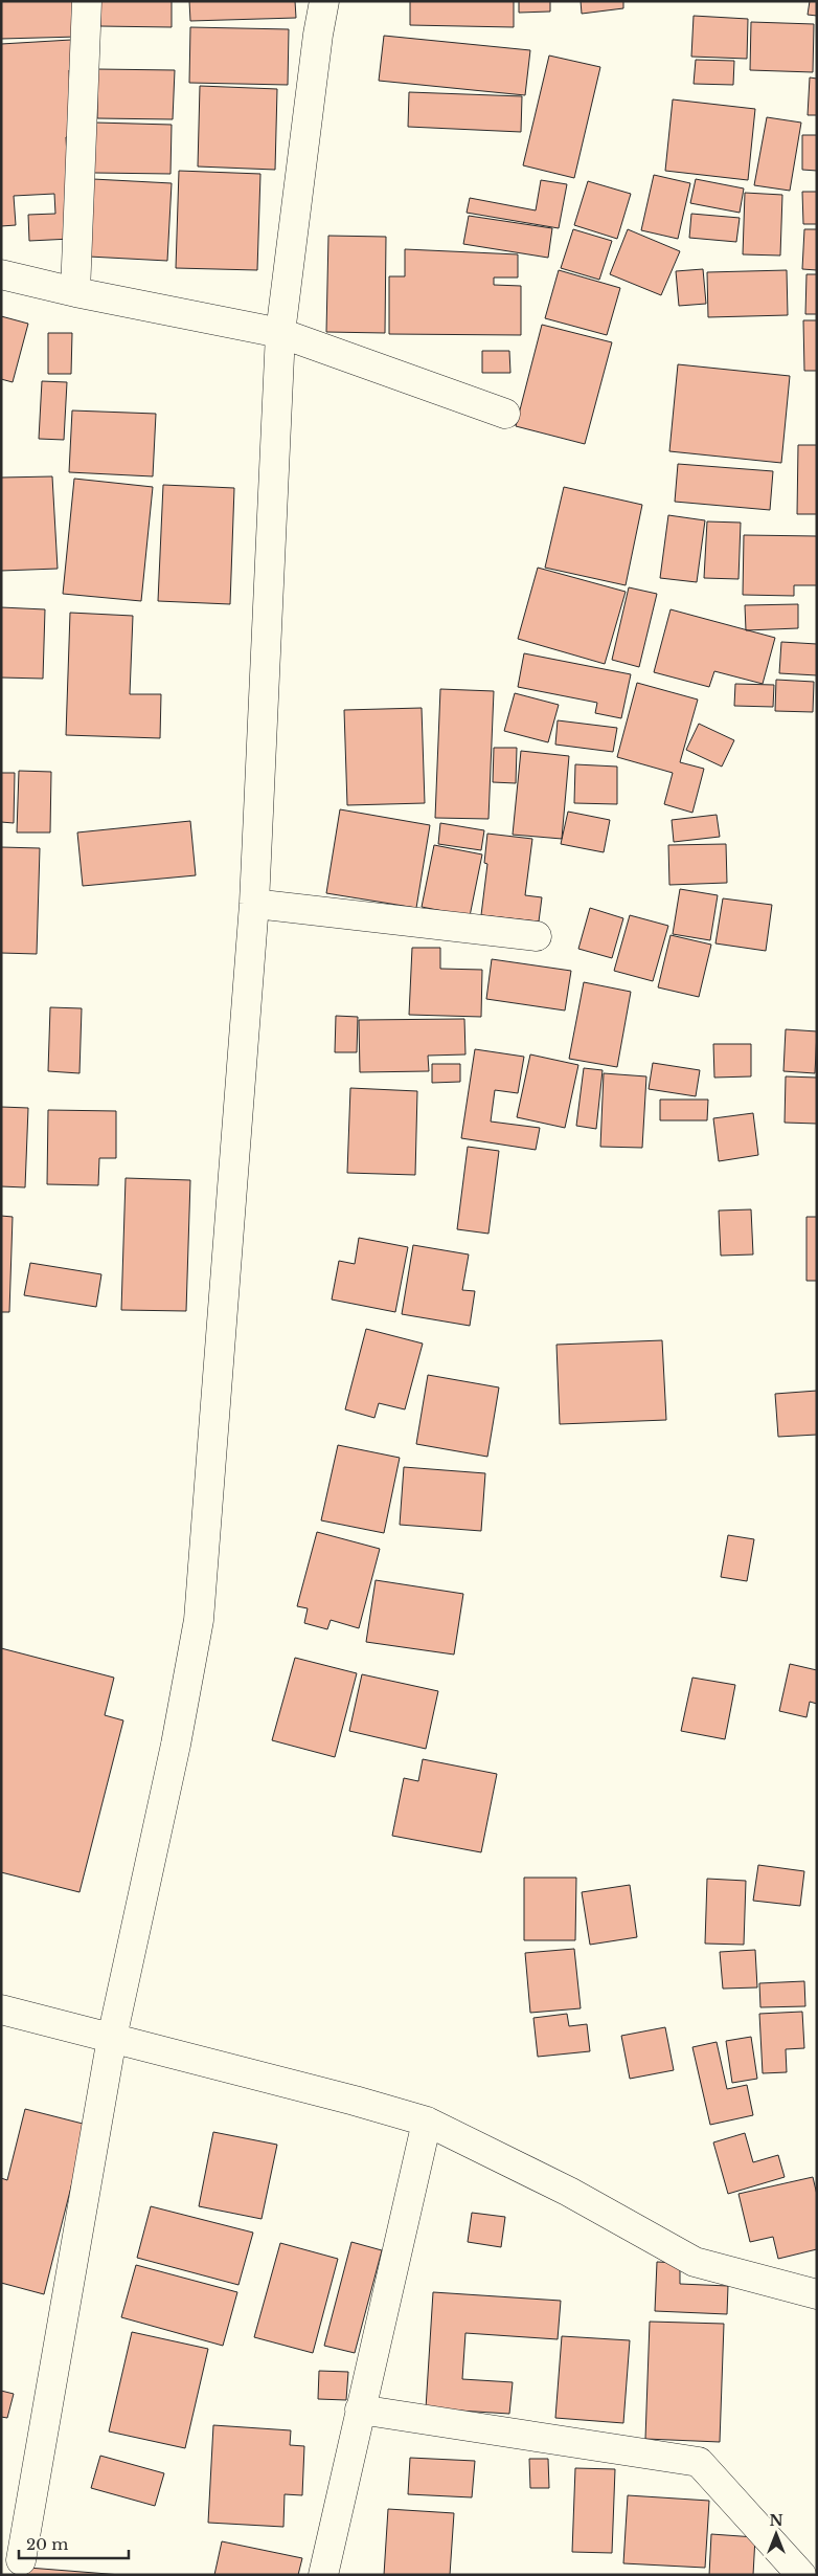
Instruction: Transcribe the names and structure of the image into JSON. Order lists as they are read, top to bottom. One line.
{"scale_bar":"20 m","north":"top"}
